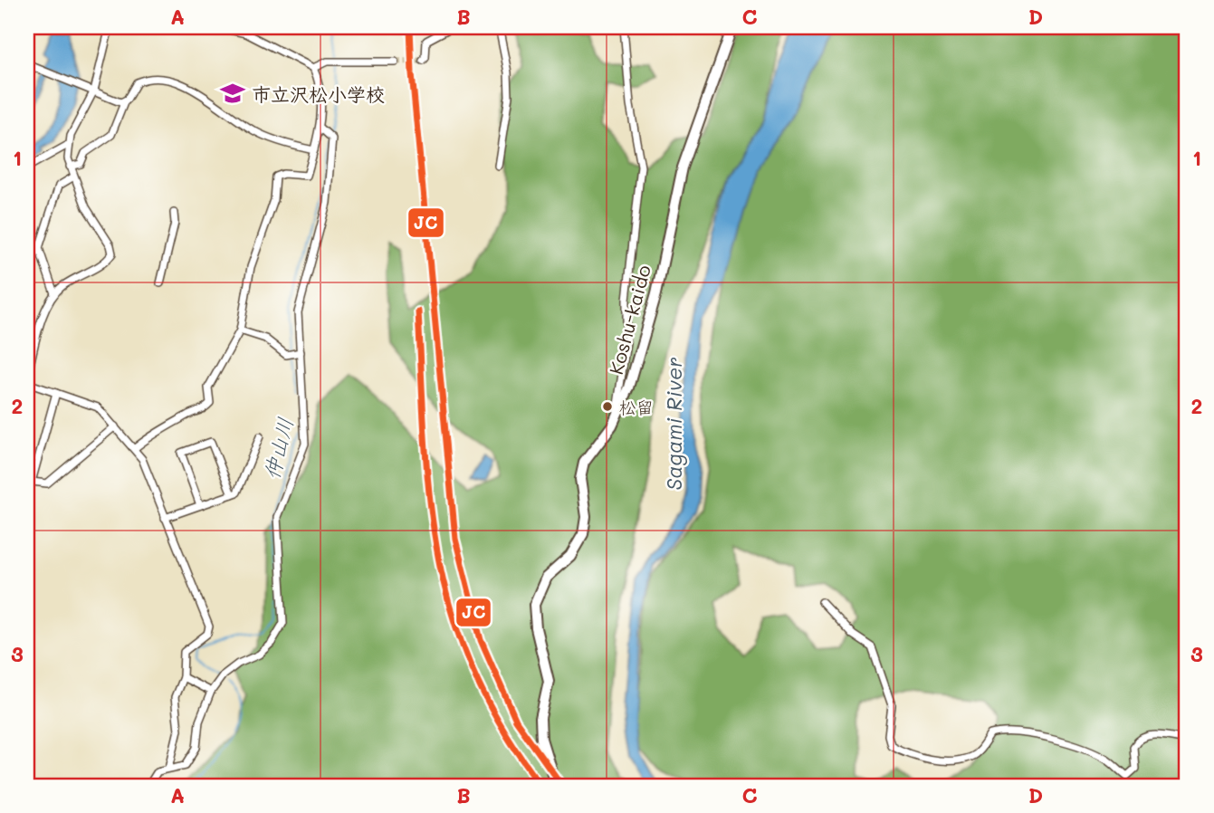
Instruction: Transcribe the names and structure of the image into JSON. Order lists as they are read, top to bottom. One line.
{"streets":{"highway":["Koshu-kaido"]},"water":["Sagami River","仲山川"],"places":{"school or university":["市立沢松小学校"],"other":["松留"]},"lines":["transit line JC"],"grid":{"columns":["A","B","C","D"],"rows":["1","2","3"]}}
